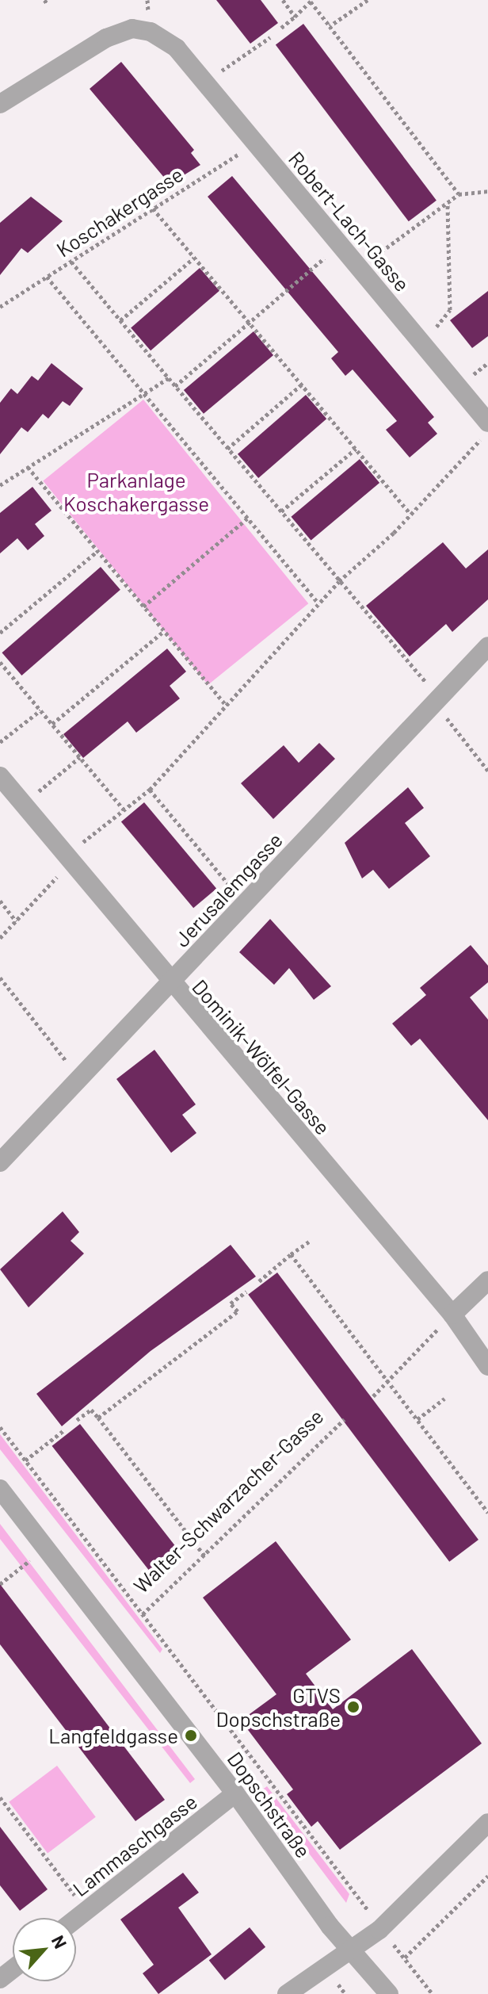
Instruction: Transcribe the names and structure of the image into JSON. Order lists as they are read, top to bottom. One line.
{"streets":{"street":["Robert-Lach-Gasse","Jerusalemgasse","Dominik-Wölfel-Gasse","Dopschstraße","Lammaschgasse"],"path":["Koschakergasse","Walter-Schwarzacher-Gasse"]},"crossings":[["Koschakergasse","Robert-Lach-Gasse"],["Jerusalemgasse","Dominik-Wölfel-Gasse"],["Dopschstraße","Lammaschgasse"]],"parks":["Parkanlage Koschakergasse"],"places":["GTVS Dopschstraße","Langfeldgasse"],"north":"top right"}
